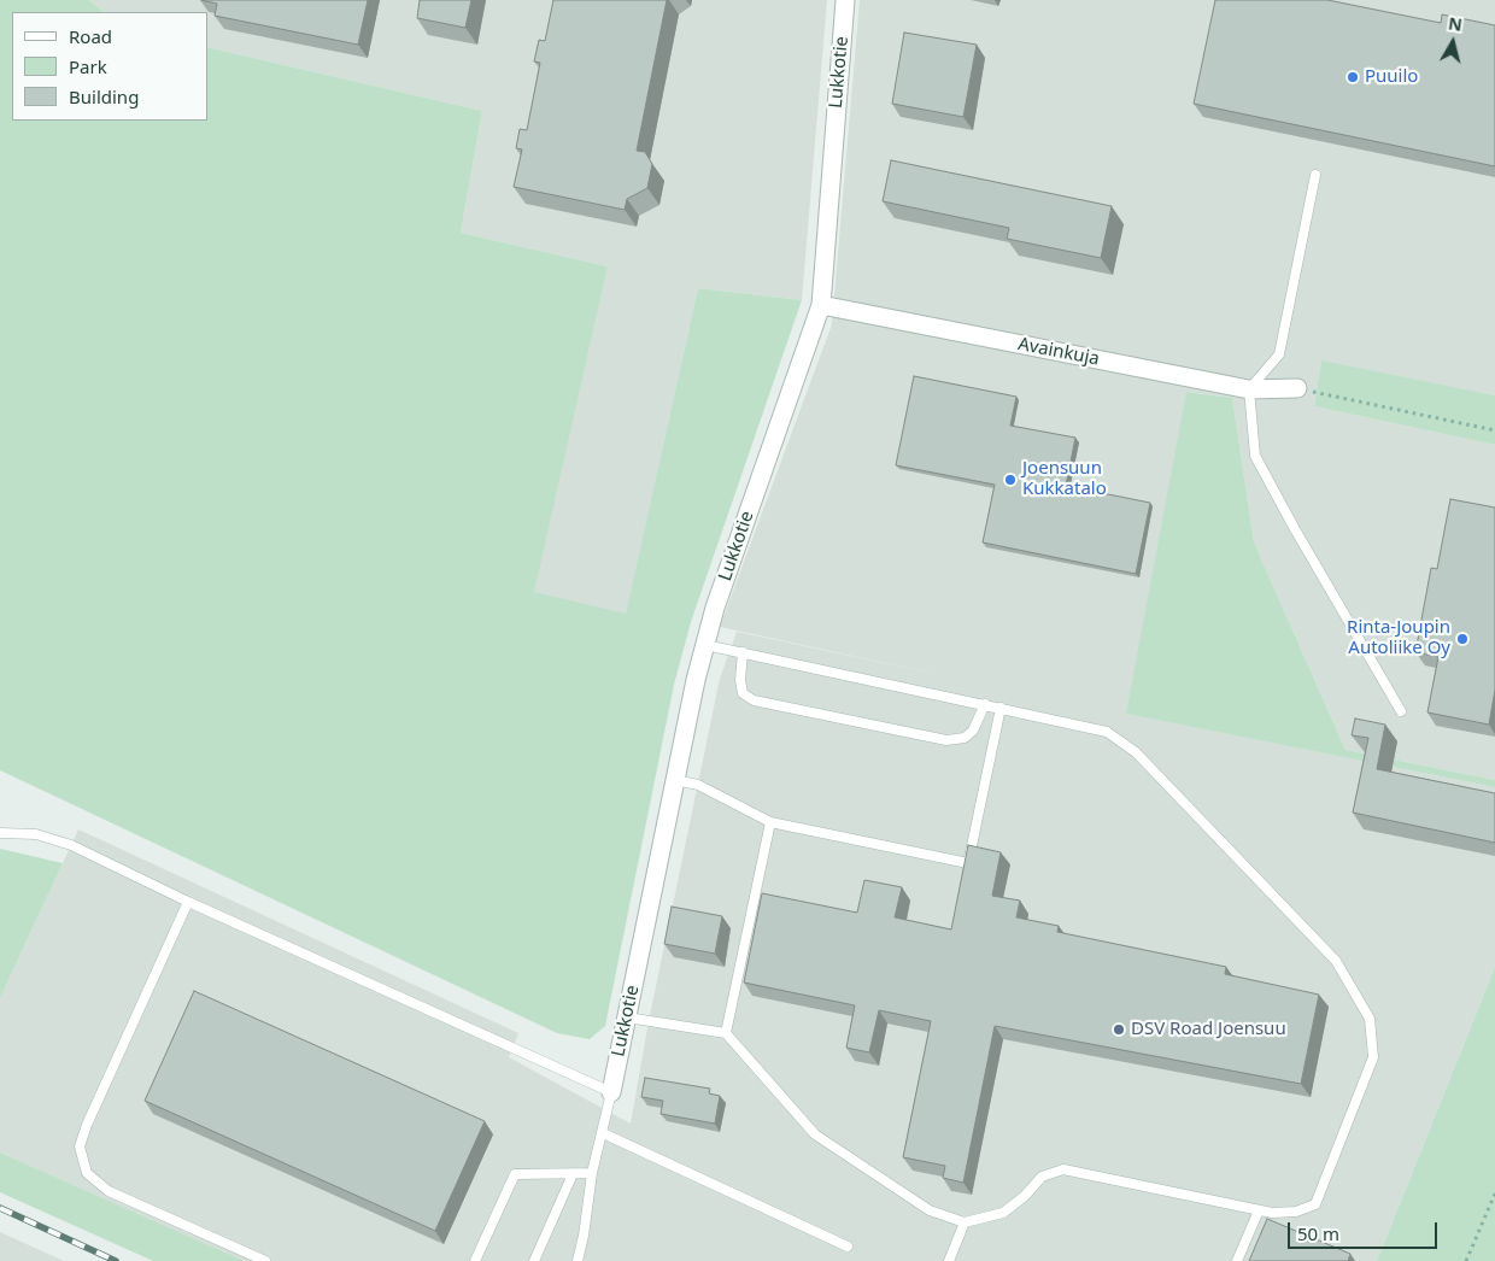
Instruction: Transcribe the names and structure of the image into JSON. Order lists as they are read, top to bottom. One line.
{"streets":{"street":["Lukkotie","Avainkuja"]},"crossings":[["Lukkotie","Avainkuja"]],"places":["Puuilo","Joensuun Kukkatalo","Rinta-Joupin Autoliike Oy","DSV Road Joensuu"],"legend":["Road","Park","Building"],"scale_bar":"50 m","north":"top"}
